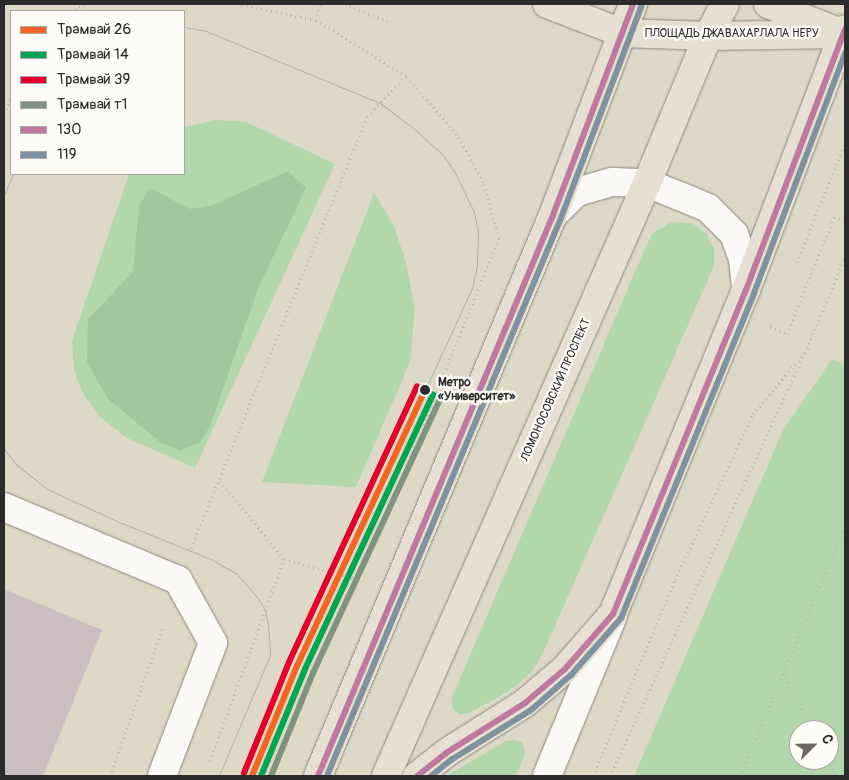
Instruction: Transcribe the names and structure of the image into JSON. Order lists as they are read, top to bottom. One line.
{"streets":{"main road":["ПЛОЩАДЬ ДЖАВАХАРЛАЛА НЕРУ","ЛОМОНОСОВСКИЙ ПРОСПЕКТ"]},"crossings":[["ПЛОЩАДЬ ДЖАВАХАРЛАЛА НЕРУ","ЛОМОНОСОВСКИЙ ПРОСПЕКТ"]],"places":["Метро «Университет»"],"lines":["transit line 130","transit line 119","tram line 39","tram line 26","tram line 14","tram line т1"],"legend":["Трамвай 26","Трамвай 14","Трамвай 39","Трамвай т1","130","119"],"north":"top right"}
